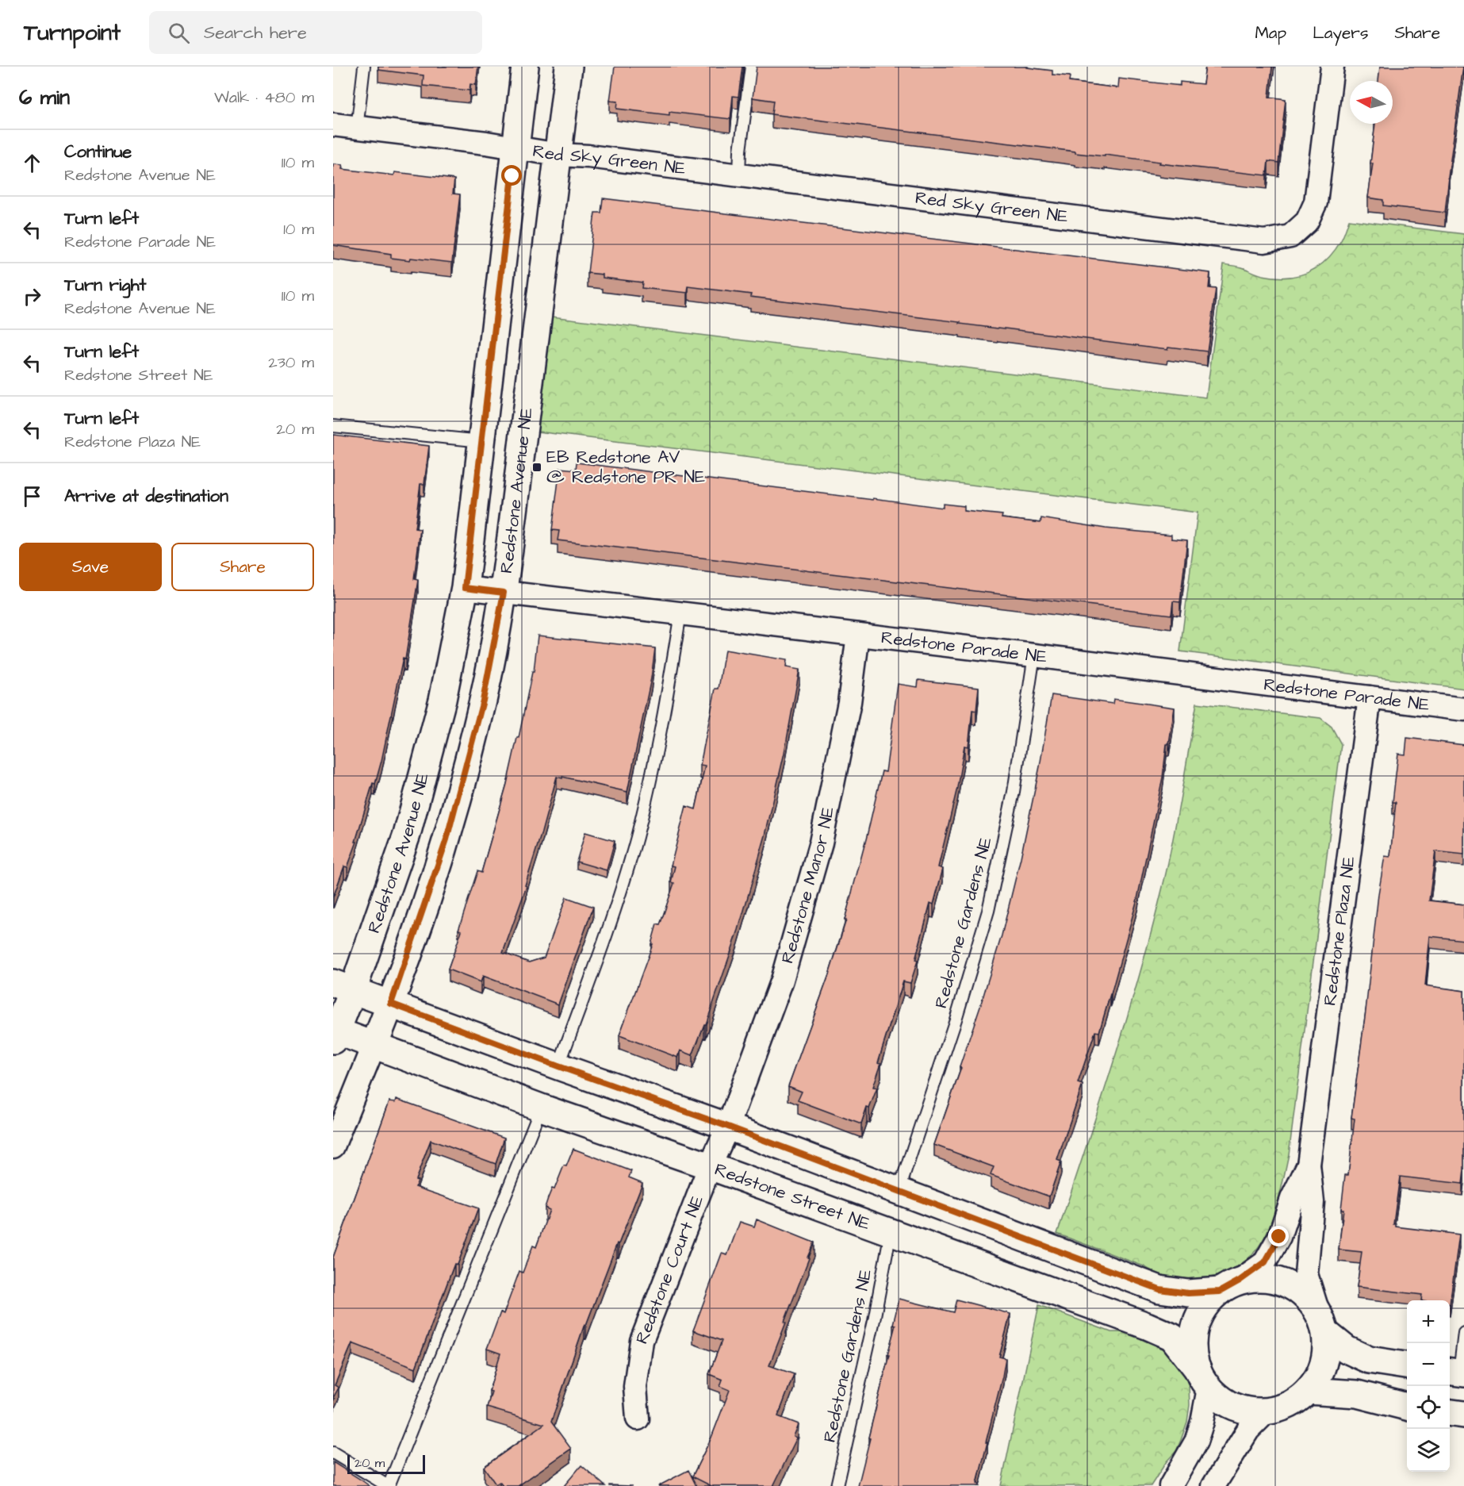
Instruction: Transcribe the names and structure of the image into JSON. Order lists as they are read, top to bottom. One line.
{"streets":{"street":["Red Sky Green NE","Redstone Avenue NE","Redstone Parade NE","Redstone Manor NE","Redstone Plaza NE","Redstone Street NE","Redstone Court NE"],"lane":["Redstone Gardens NE"]},"crossings":[["Red Sky Green NE","Redstone Avenue NE"],["Redstone Avenue NE","Redstone Parade NE"],["Redstone Avenue NE","Redstone Street NE"],["Redstone Parade NE","Redstone Manor NE"],["Redstone Parade NE","Redstone Gardens NE"],["Redstone Parade NE","Redstone Plaza NE"],["Redstone Manor NE","Redstone Court NE"],["Redstone Gardens NE","Redstone Street NE"],["Redstone Plaza NE","Redstone Street NE"],["Redstone Street NE","Redstone Court NE"]],"places":{"transit":["EB Redstone AV @ Redstone PR NE"]},"scale_bar":"20 m","north":"left","page":{"header":"Turnpoint","search":"Search here","nav":["Map","Layers","Share"],"heading":["6 min","Walk · 480 m"],"list":[["Continue","Redstone Avenue NE","110 m"],["Turn left","Redstone Parade NE","10 m"],["Turn right","Redstone Avenue NE","110 m"],["Turn left","Redstone Street NE","230 m"],["Turn left","Redstone Plaza NE","20 m"],"Arrive at destination"],"buttons":["Save","Share"],"map_buttons":["+","−"],"scale":"20 m"}}
